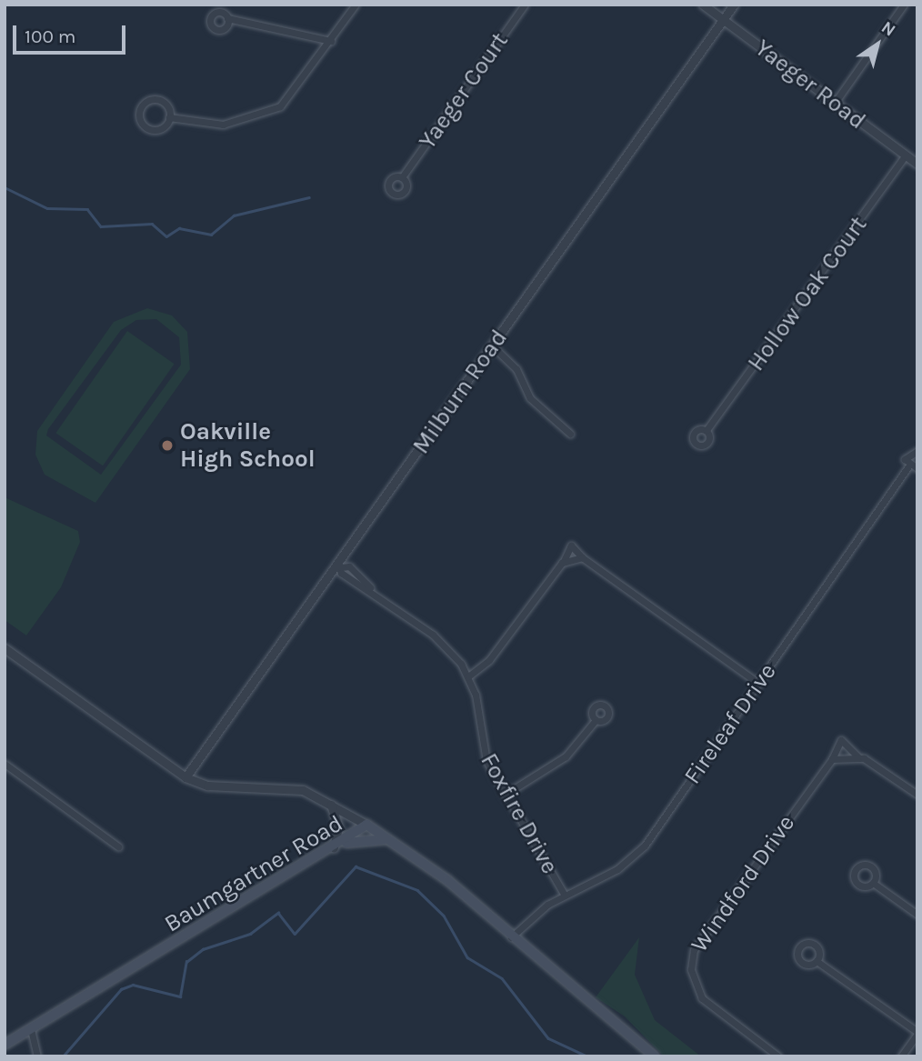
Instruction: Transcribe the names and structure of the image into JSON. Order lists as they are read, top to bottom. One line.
{"streets":{"main road":["Baumgartner Road"],"street":["Yaeger Road","Yaeger Court","Hollow Oak Court","Milburn Road","Fireleaf Drive","Foxfire Drive","Windford Drive"]},"crossings":[["Yaeger Road","Hollow Oak Court"],["Yaeger Road","Milburn Road"],["Milburn Road","Foxfire Drive"],["Fireleaf Drive","Foxfire Drive"],["Fireleaf Drive","Baumgartner Road"]],"places":["Oakville High School"],"scale_bar":"100 m","north":"top right"}
